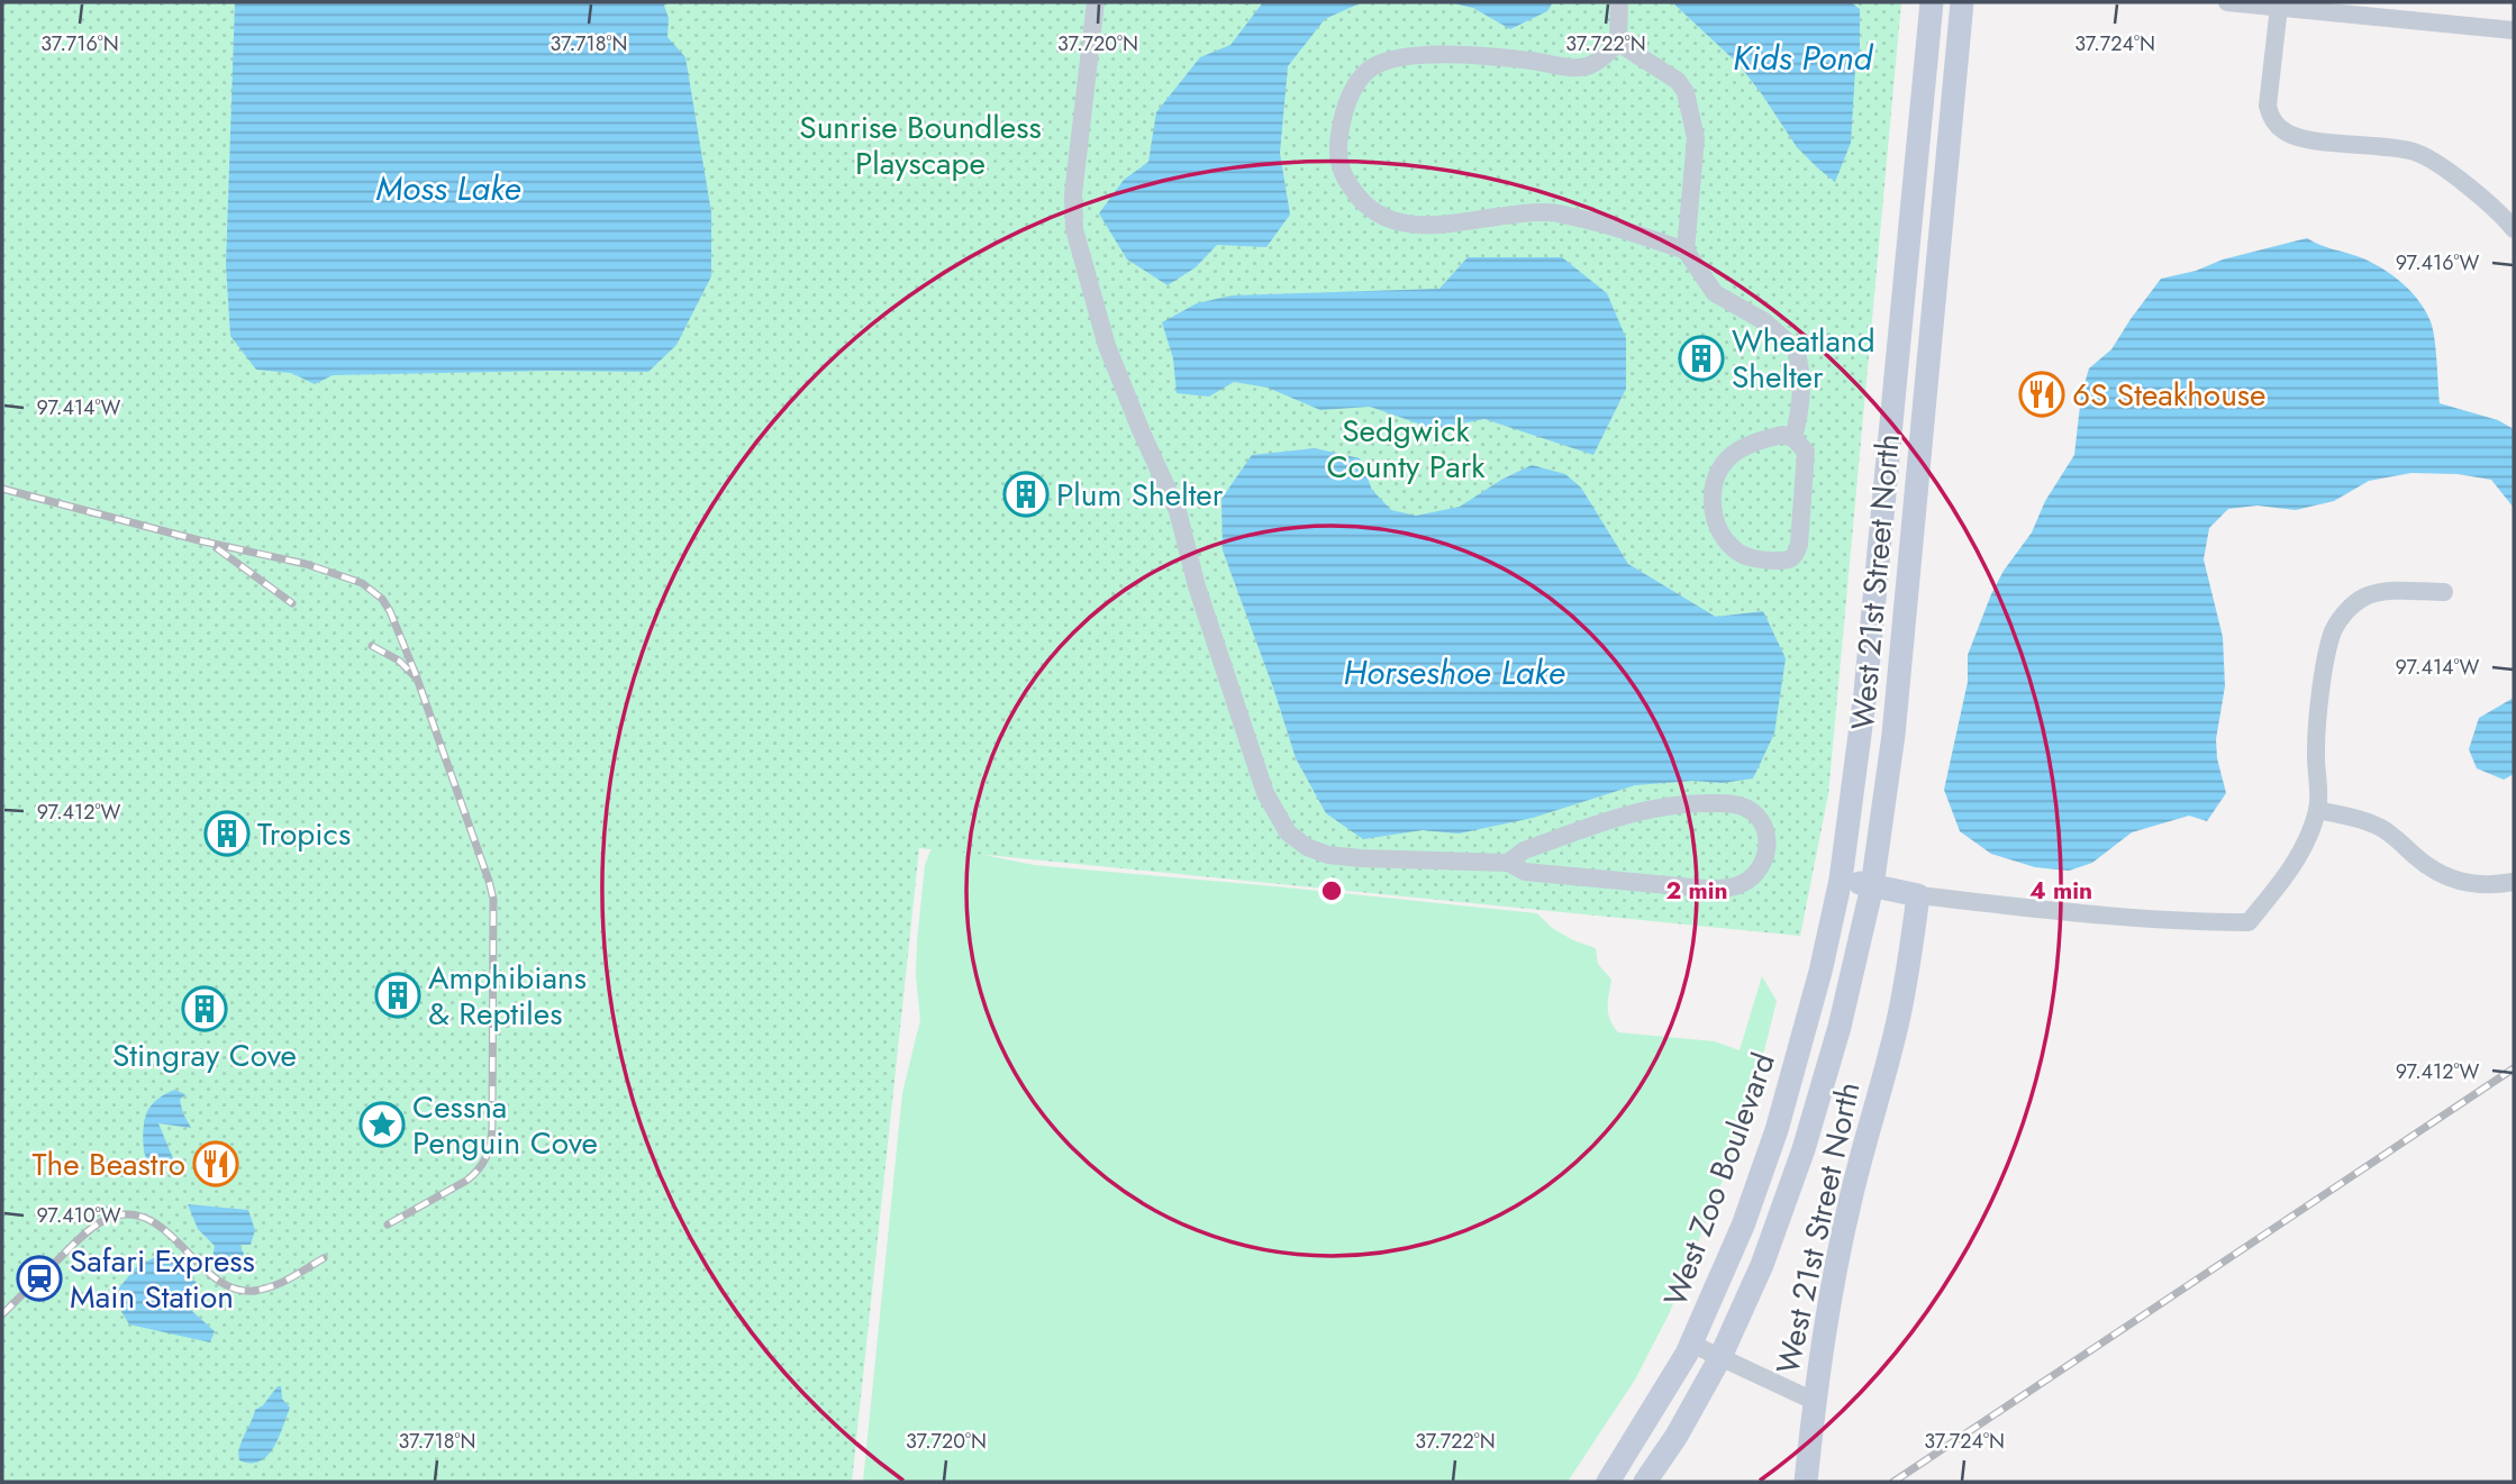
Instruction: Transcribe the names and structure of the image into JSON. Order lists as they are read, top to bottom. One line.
{"streets":{"main road":["West 21st Street North","West Zoo Boulevard"]},"crossings":[["West 21st Street North","West Zoo Boulevard"]],"water":["Kids Pond","Moss Lake","Horseshoe Lake"],"parks":["Sunrise Boundless Playscape","Sedgwick County Park"],"places":{"building":["Wheatland Shelter","Plum Shelter","Tropics","Amphibians & Reptiles","Stingray Cove"],"restaurant":["6S Steakhouse","The Beastro"],"place":["Cessna Penguin Cove"],"station":["Safari Express Main Station"]},"coordinates":["37.716°N","37.718°N","37.720°N","37.722°N","37.724°N","97.416°W","97.414°W","97.412°W","97.410°W"],"rings":["2 min","4 min"]}
